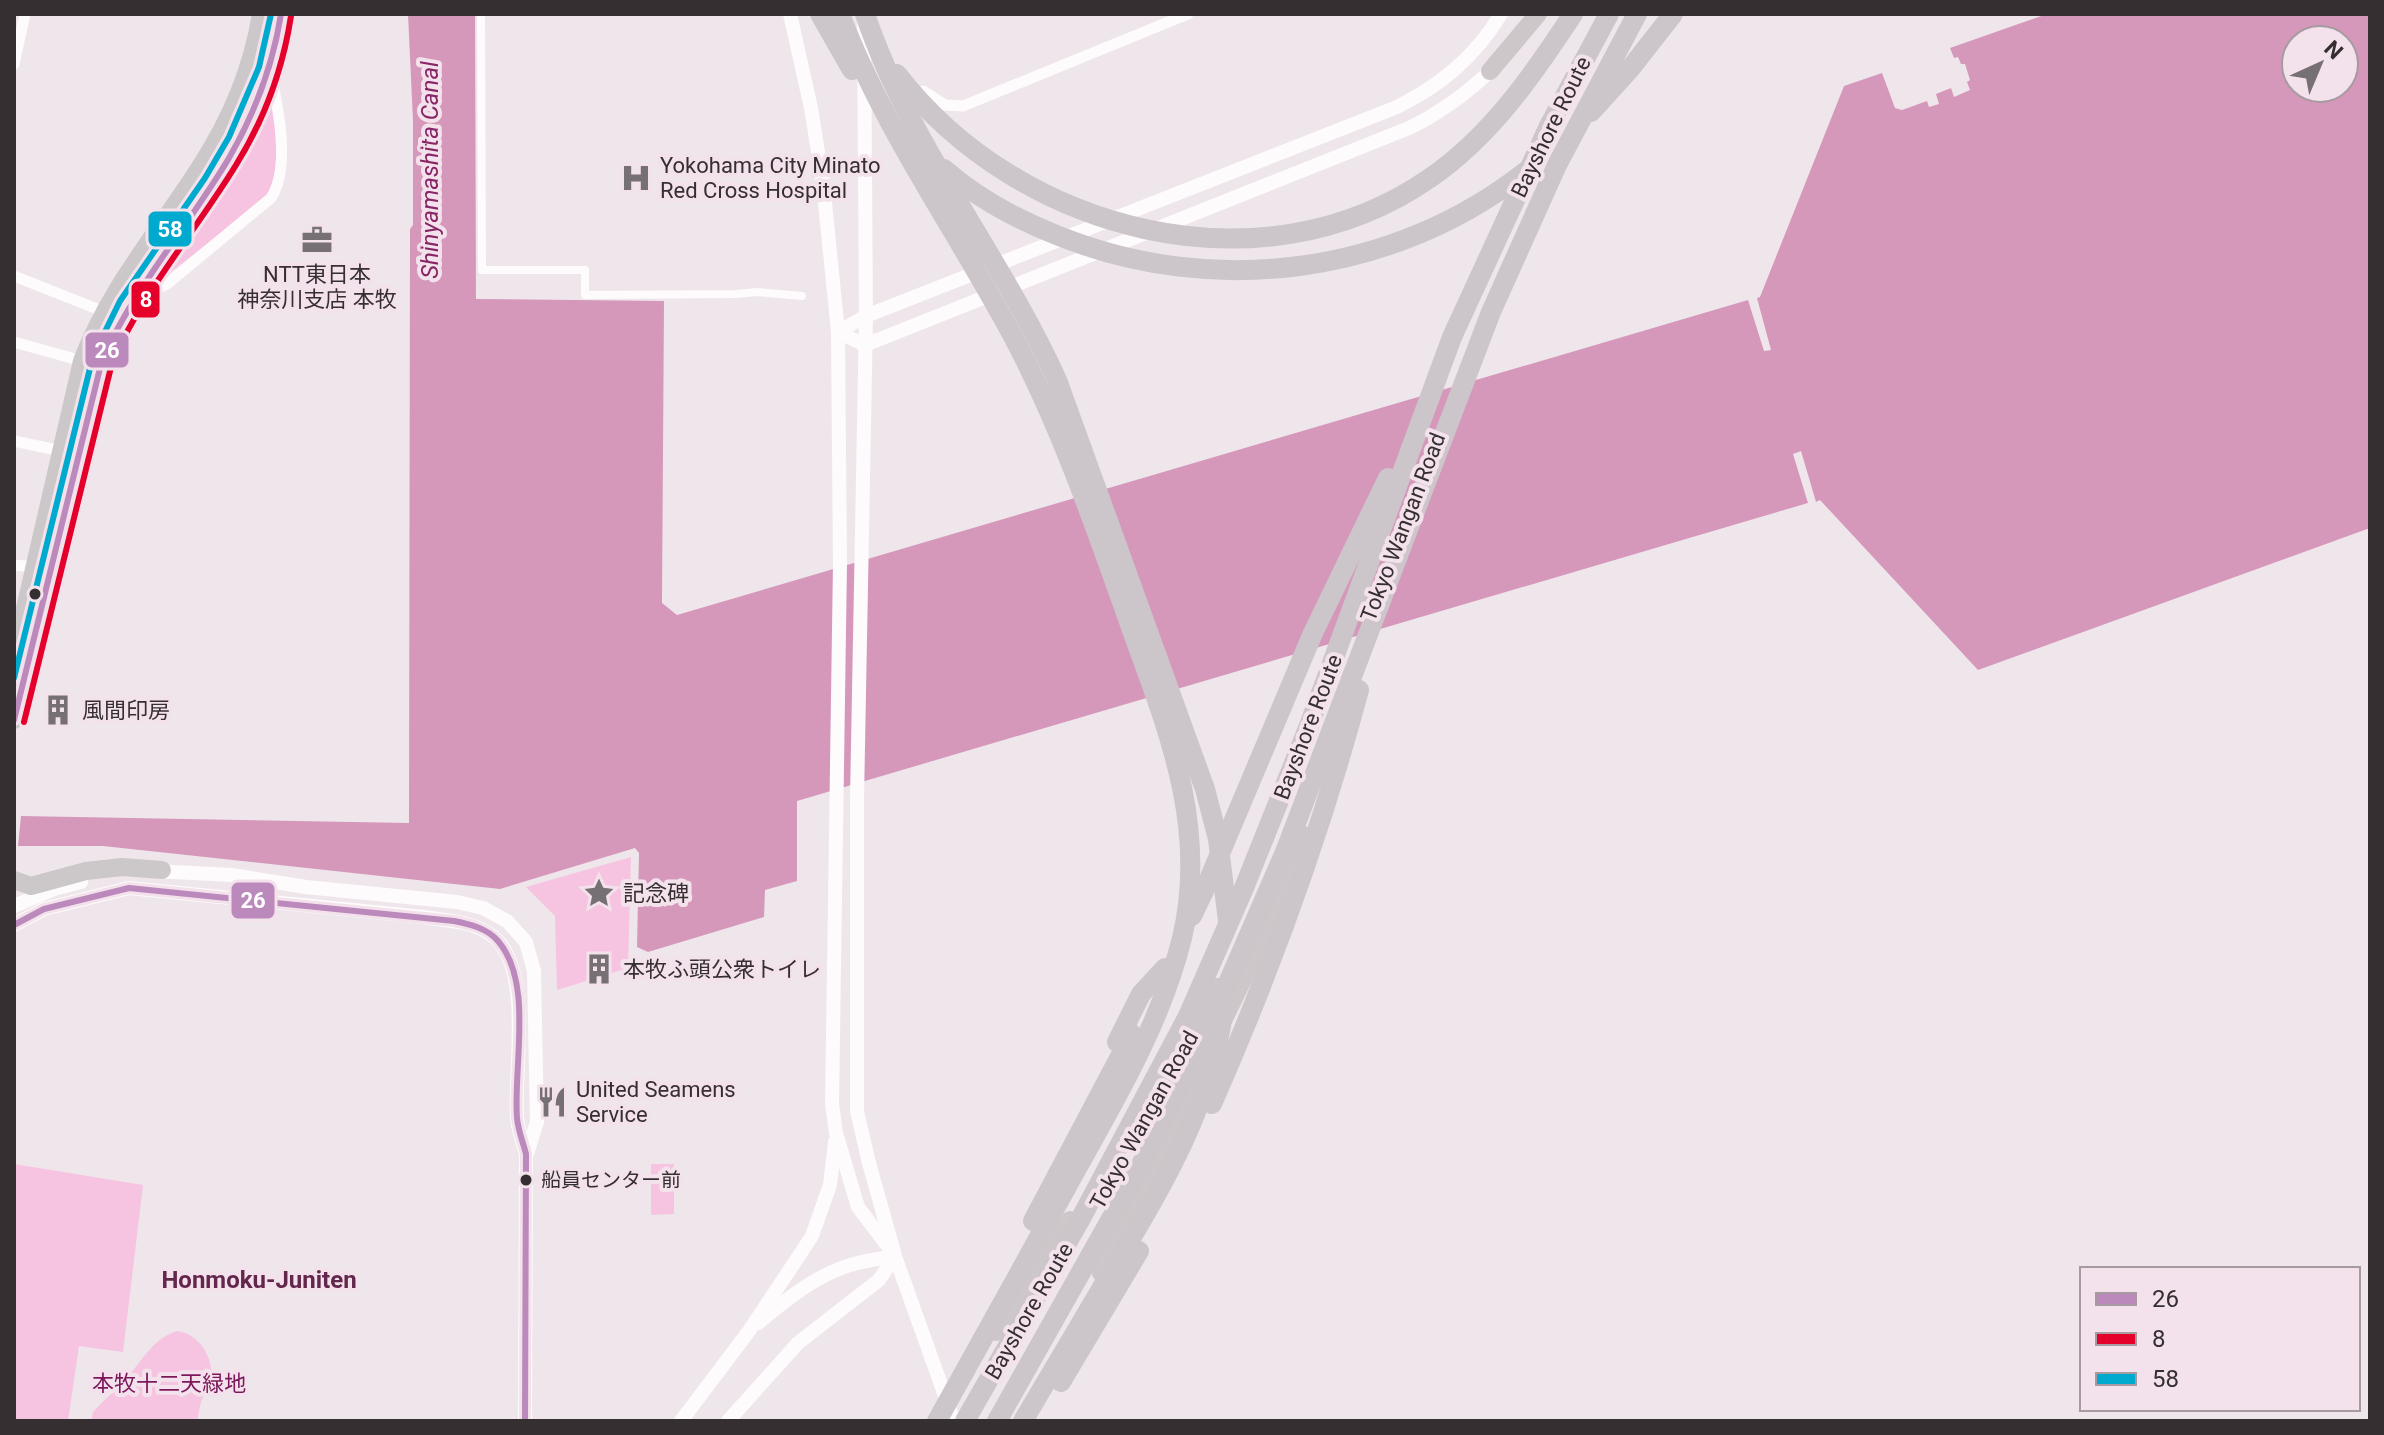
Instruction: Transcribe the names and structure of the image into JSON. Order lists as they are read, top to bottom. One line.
{"streets":{"highway":["Bayshore Route","Tokyo Wangan Road"]},"crossings":[["Bayshore Route","Tokyo Wangan Road"]],"districts":["Honmoku-Juniten"],"water":["Shinyamashita Canal"],"parks":["本牧十二天緑地"],"places":{"hospital":["Yokohama City Minato Red Cross Hospital"],"office":["NTT東日本 神奈川支店 本牧"],"building":["風間印房","本牧ふ頭公衆トイレ"],"place":["記念碑"],"restaurant":["United Seamens Service"],"other":["船員センター前"]},"lines":["transit line 26","transit line 58","transit line 8"],"legend":["26","8","58"],"north":"top right"}
